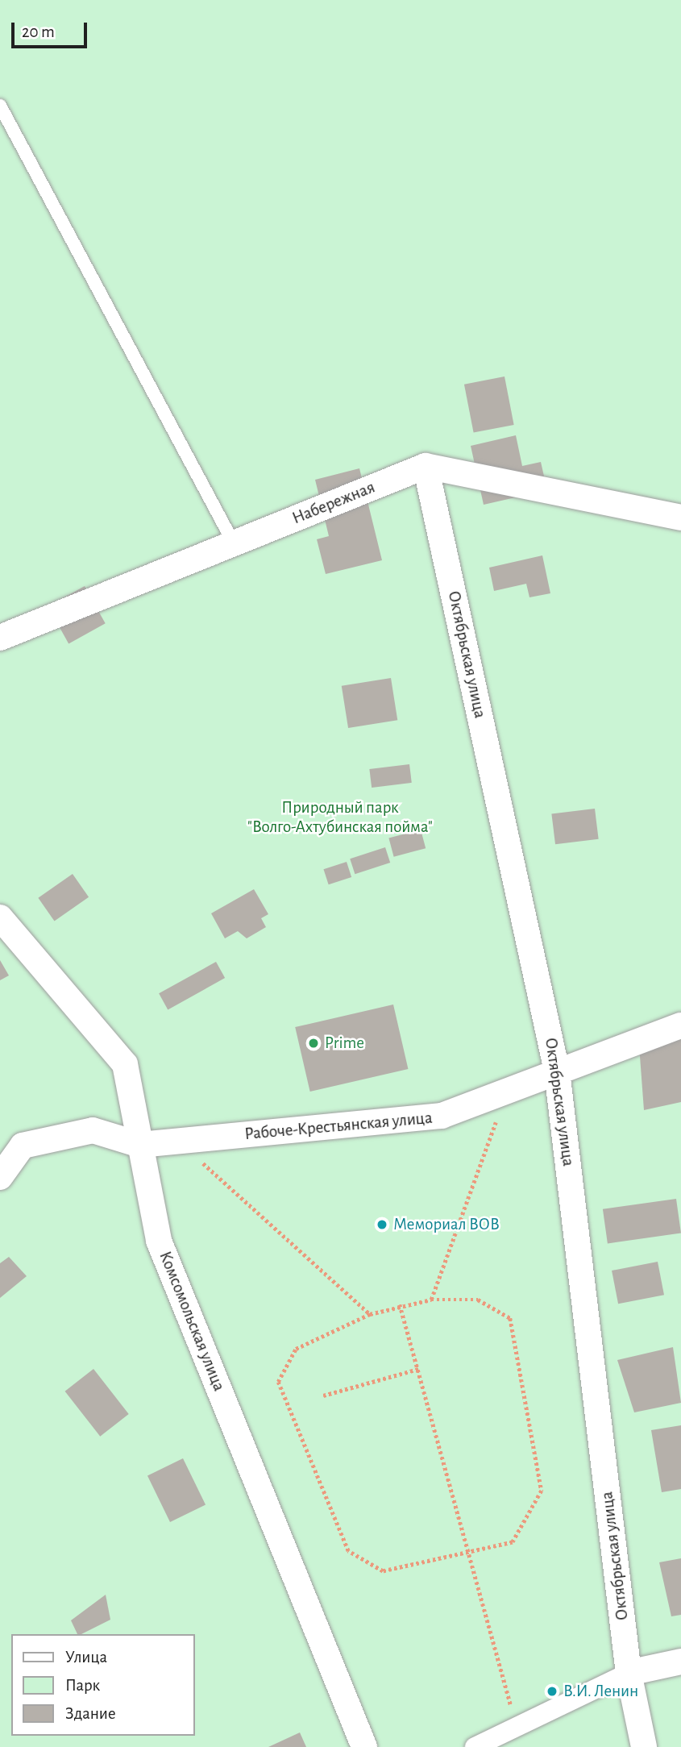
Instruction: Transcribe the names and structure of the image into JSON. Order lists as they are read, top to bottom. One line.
{"streets":{"street":["Набережная","Октябрьская улица","Рабоче-Крестьянская улица","Комсомольская улица"]},"crossings":[["Набережная","Октябрьская улица"],["Октябрьская улица","Рабоче-Крестьянская улица"],["Рабоче-Крестьянская улица","Комсомольская улица"]],"parks":["Природный парк \"Волго-Ахтубинская пойма\""],"places":["Prime","Мемориал ВОВ","В.И. Ленин"],"legend":["Улица","Парк","Здание"],"scale_bar":"20 m"}
